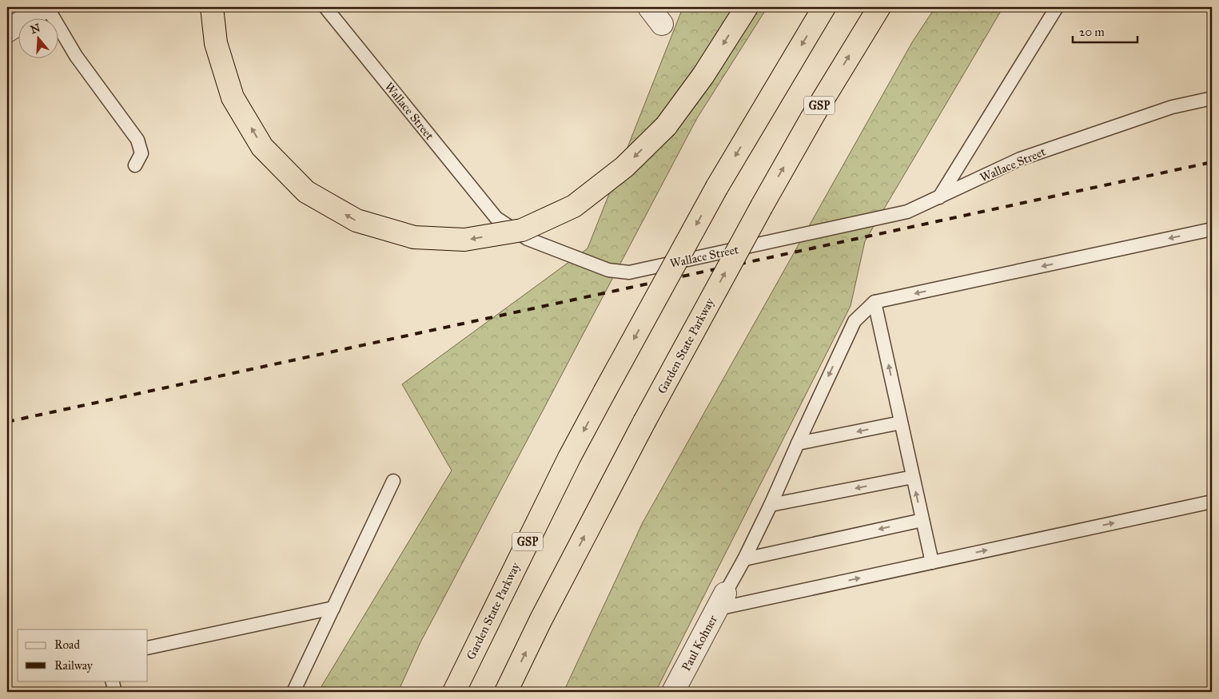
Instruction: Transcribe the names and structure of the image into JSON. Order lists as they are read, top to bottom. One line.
{"streets":{"highway":["GSP","Garden State Parkway"],"street":["Paul Kohner"],"lane":["Wallace Street"]},"legend":["Road","Railway"],"scale_bar":"20 m","north":"top"}
